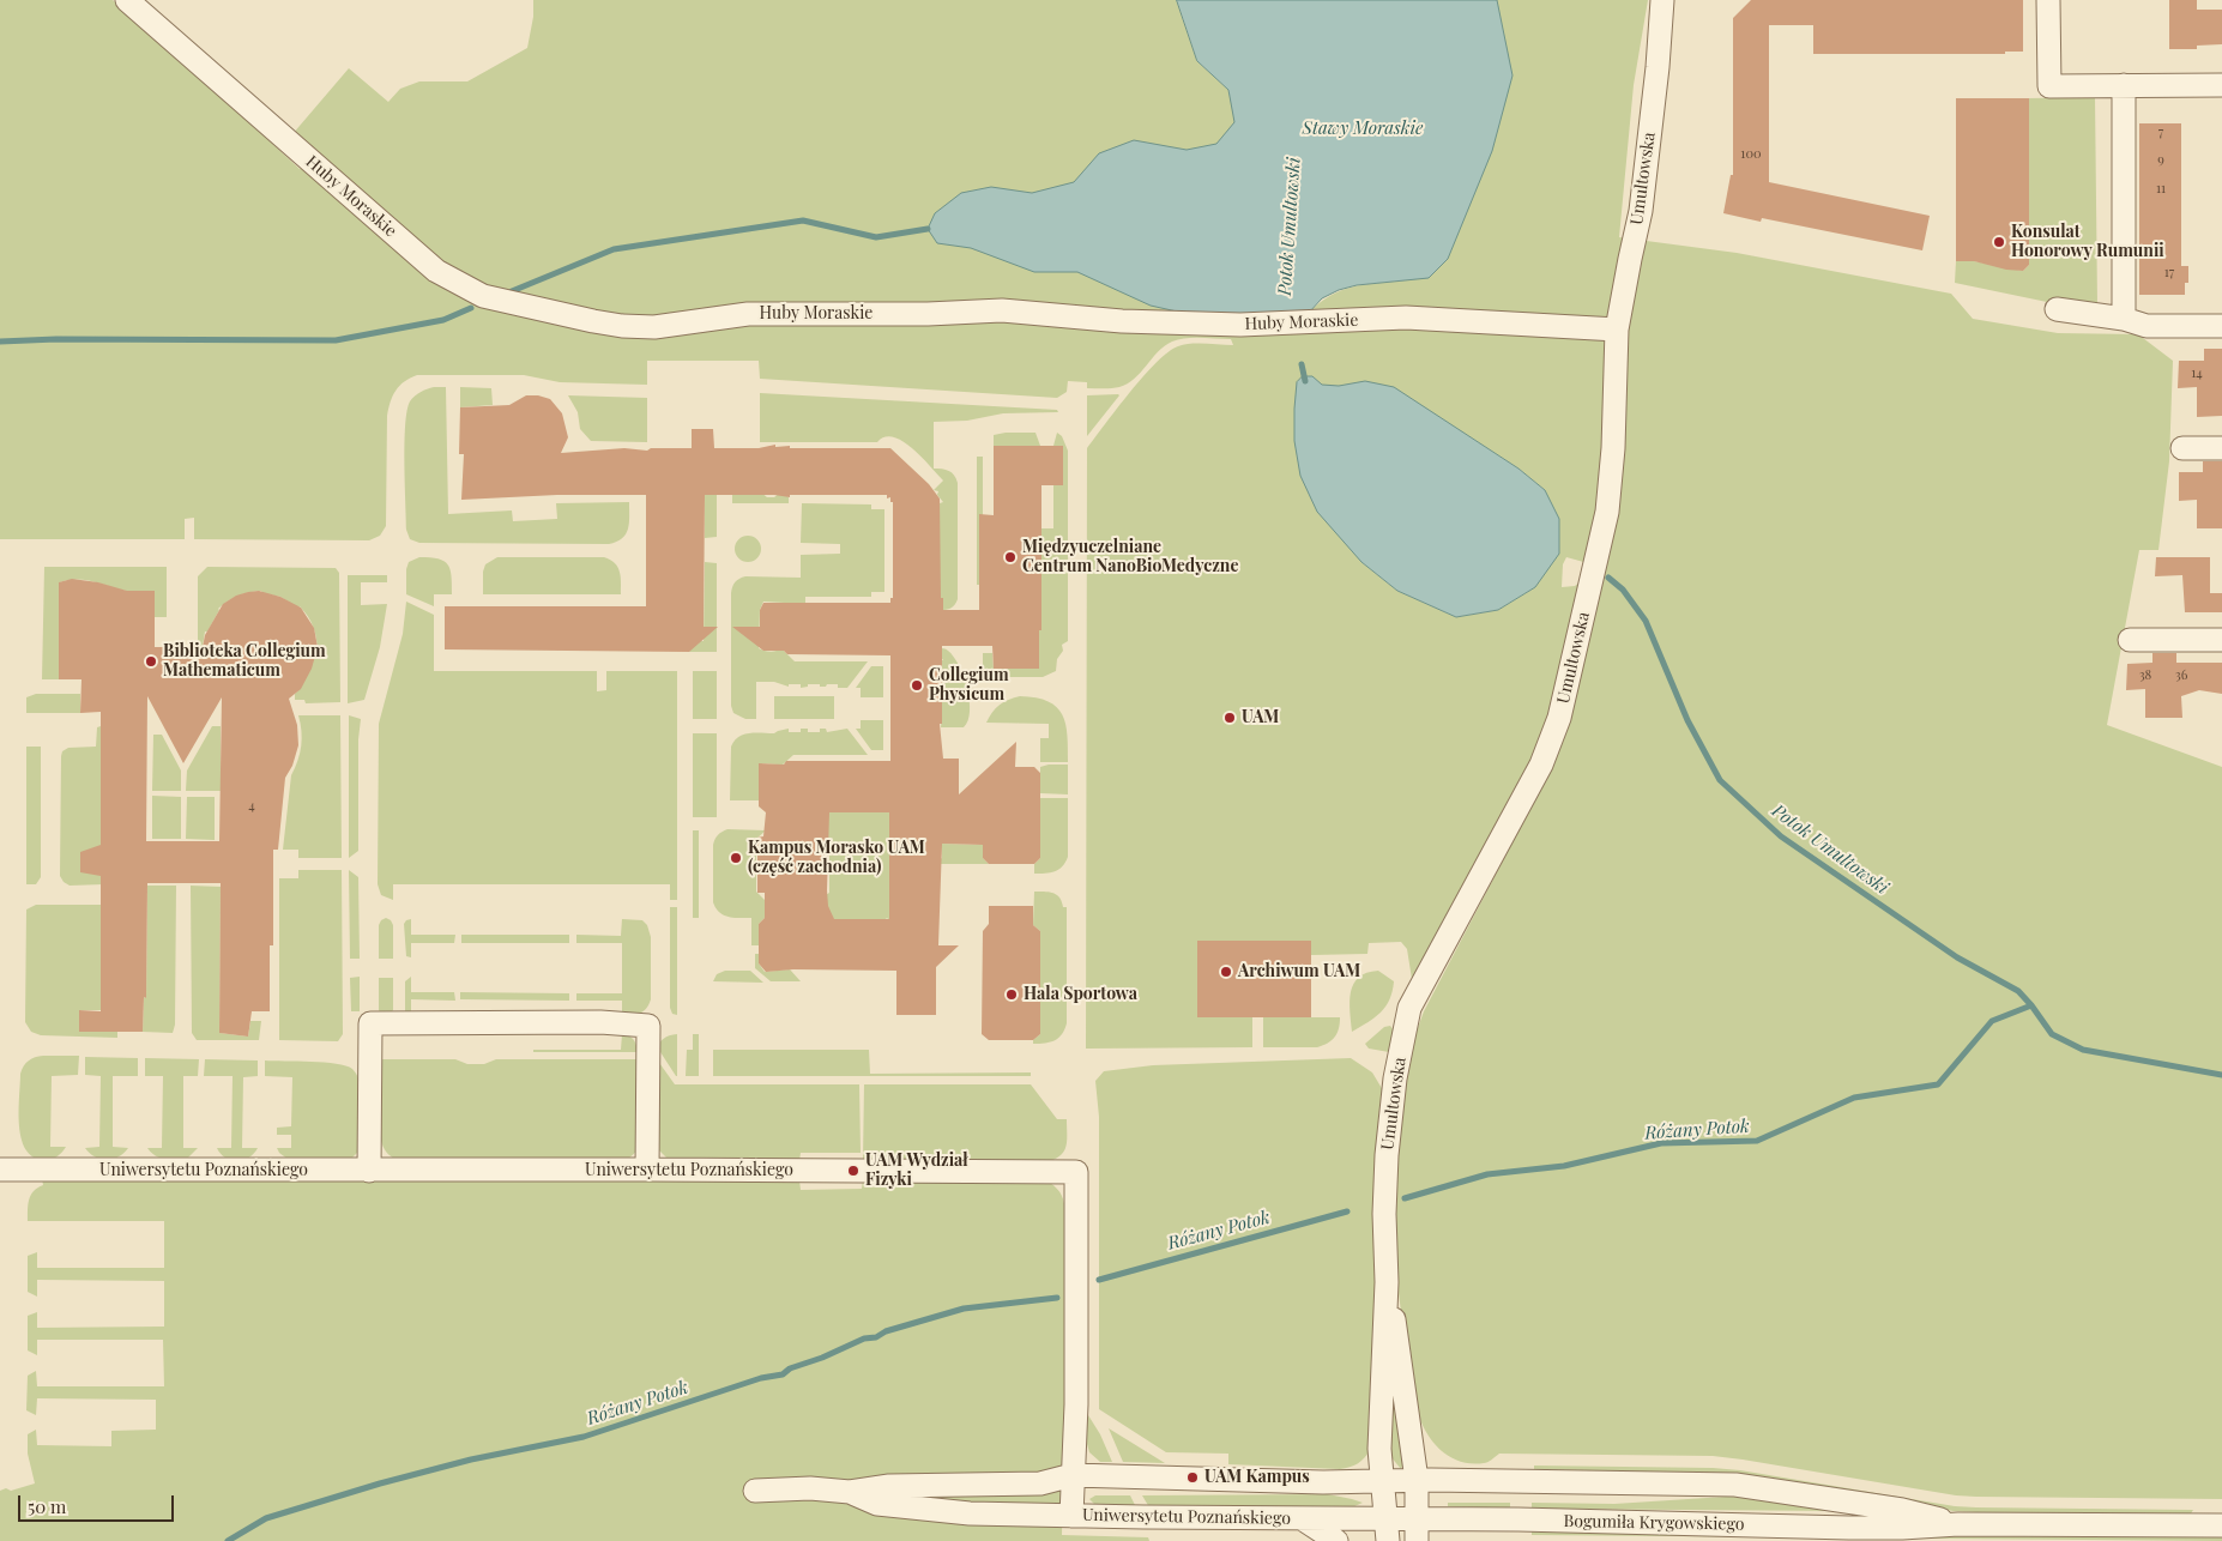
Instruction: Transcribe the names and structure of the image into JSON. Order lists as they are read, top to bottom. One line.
{"streets":{"street":["Umultowska","Huby Moraskie","Uniwersytetu Poznańskiego","Bogumiła Krygowskiego"]},"crossings":[["Umultowska","Huby Moraskie"],["Umultowska","Uniwersytetu Poznańskiego"],["Umultowska","Bogumiła Krygowskiego"],["Uniwersytetu Poznańskiego","Bogumiła Krygowskiego"]],"water":["Stawy Moraskie","Potok Umultowski","Różany Potok"],"places":["Konsulat Honorowy Rumunii","Międzyuczelniane Centrum NanoBioMedyczne","Biblioteka Collegium Mathematicum","Collegium Physicum","UAM","Kampus Morasko UAM (część zachodnia)","Archiwum UAM","Hala Sportowa","UAM Wydział Fizyki","UAM Kampus"],"house_numbers":["7","100","9","11","17","14","38","36","4"],"scale_bar":"50 m"}
